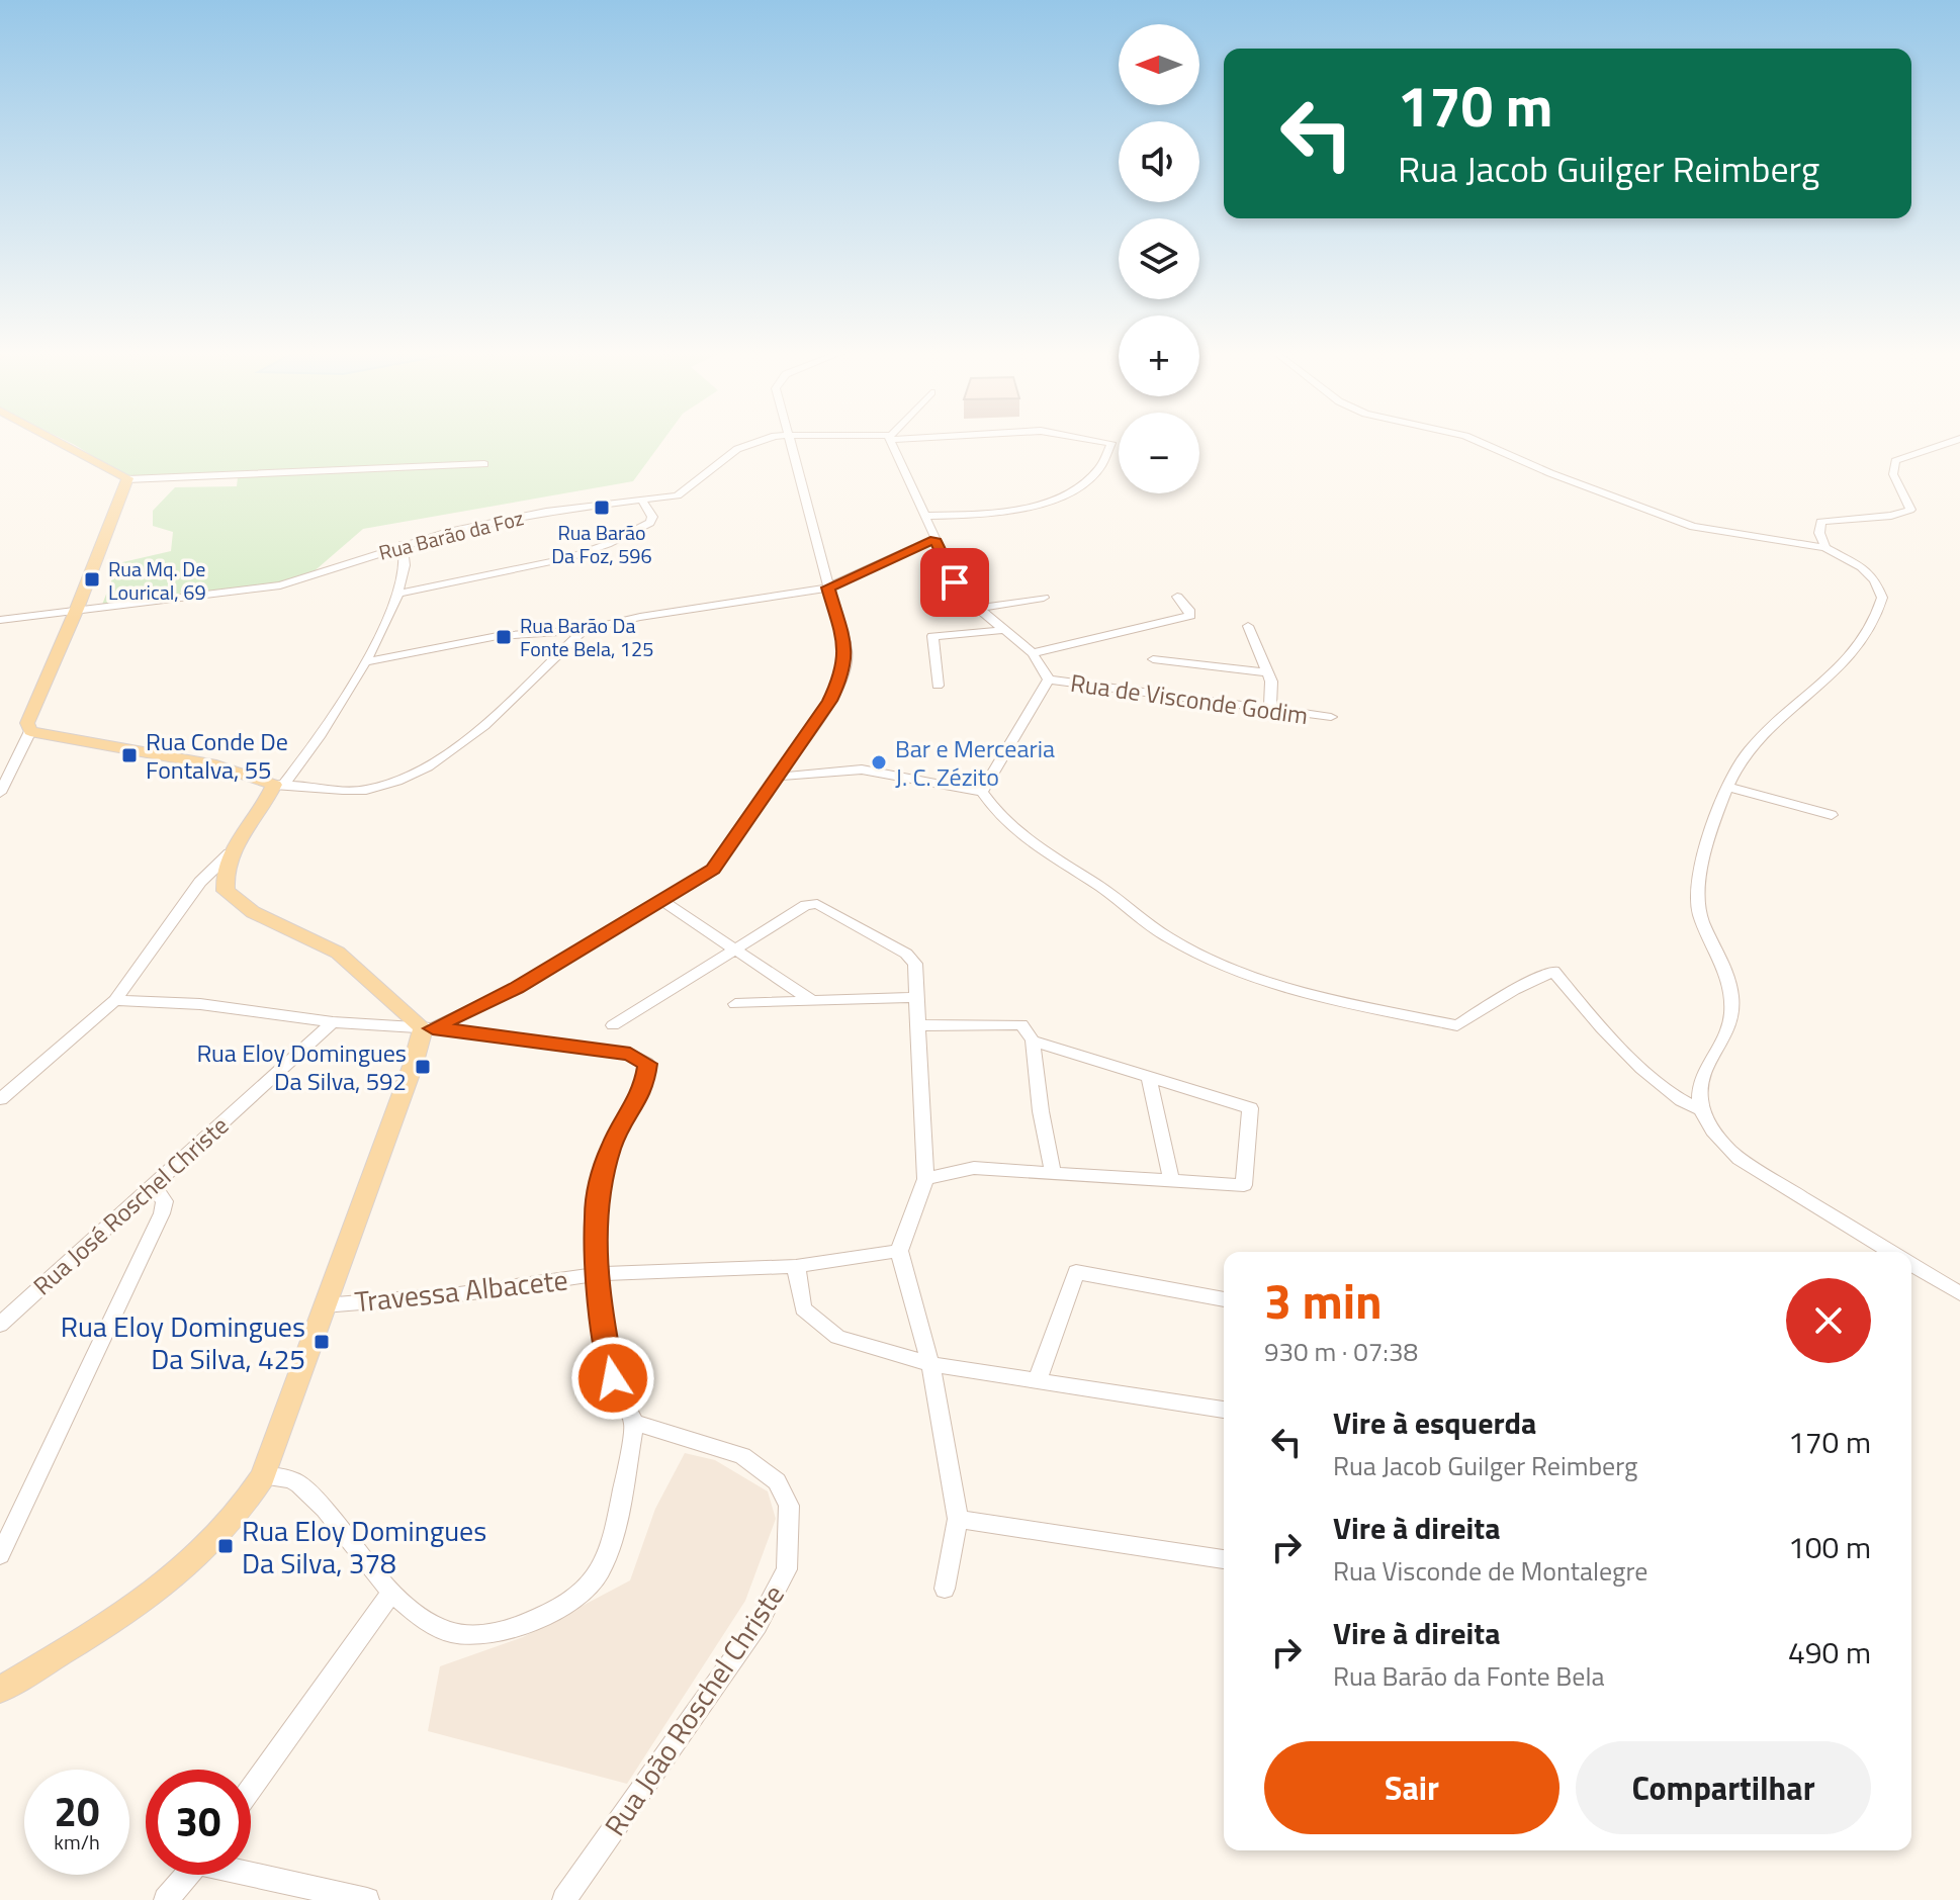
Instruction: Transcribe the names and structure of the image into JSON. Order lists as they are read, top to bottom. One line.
{"streets":{"street":["Rua Barão da Foz","Rua de Visconde Godim","Rua José Roschel Christe","Travessa Albacete","Rua João Roschel Christe"]},"places":{"transit":["Rua Barão Da Foz, 596","Rua Mq. De Lourical, 69","Rua Barão Da Fonte Bela, 125","Rua Conde De Fontalva, 55","Rua Eloy Domingues Da Silva, 592","Rua Eloy Domingues Da Silva, 425","Rua Eloy Domingues Da Silva, 378"],"other":["Bar e Mercearia J. C. Zézito"]},"north":"left","page":{"map_buttons":["+","−"],"turn":["170 m","Rua Jacob Guilger Reimberg"],"heading":["3 min","930 m · 07:38"],"list":[{"name":"Vire à esquerda","note":"Rua Jacob Guilger Reimberg","value":"170 m"},{"name":"Vire à direita","note":"Rua Visconde de Montalegre","value":"100 m"},{"name":"Vire à direita","note":"Rua Barão da Fonte Bela","value":"490 m"}],"buttons":["Sair","Compartilhar"],"speed":"20 km/h","limit":"30"}}
